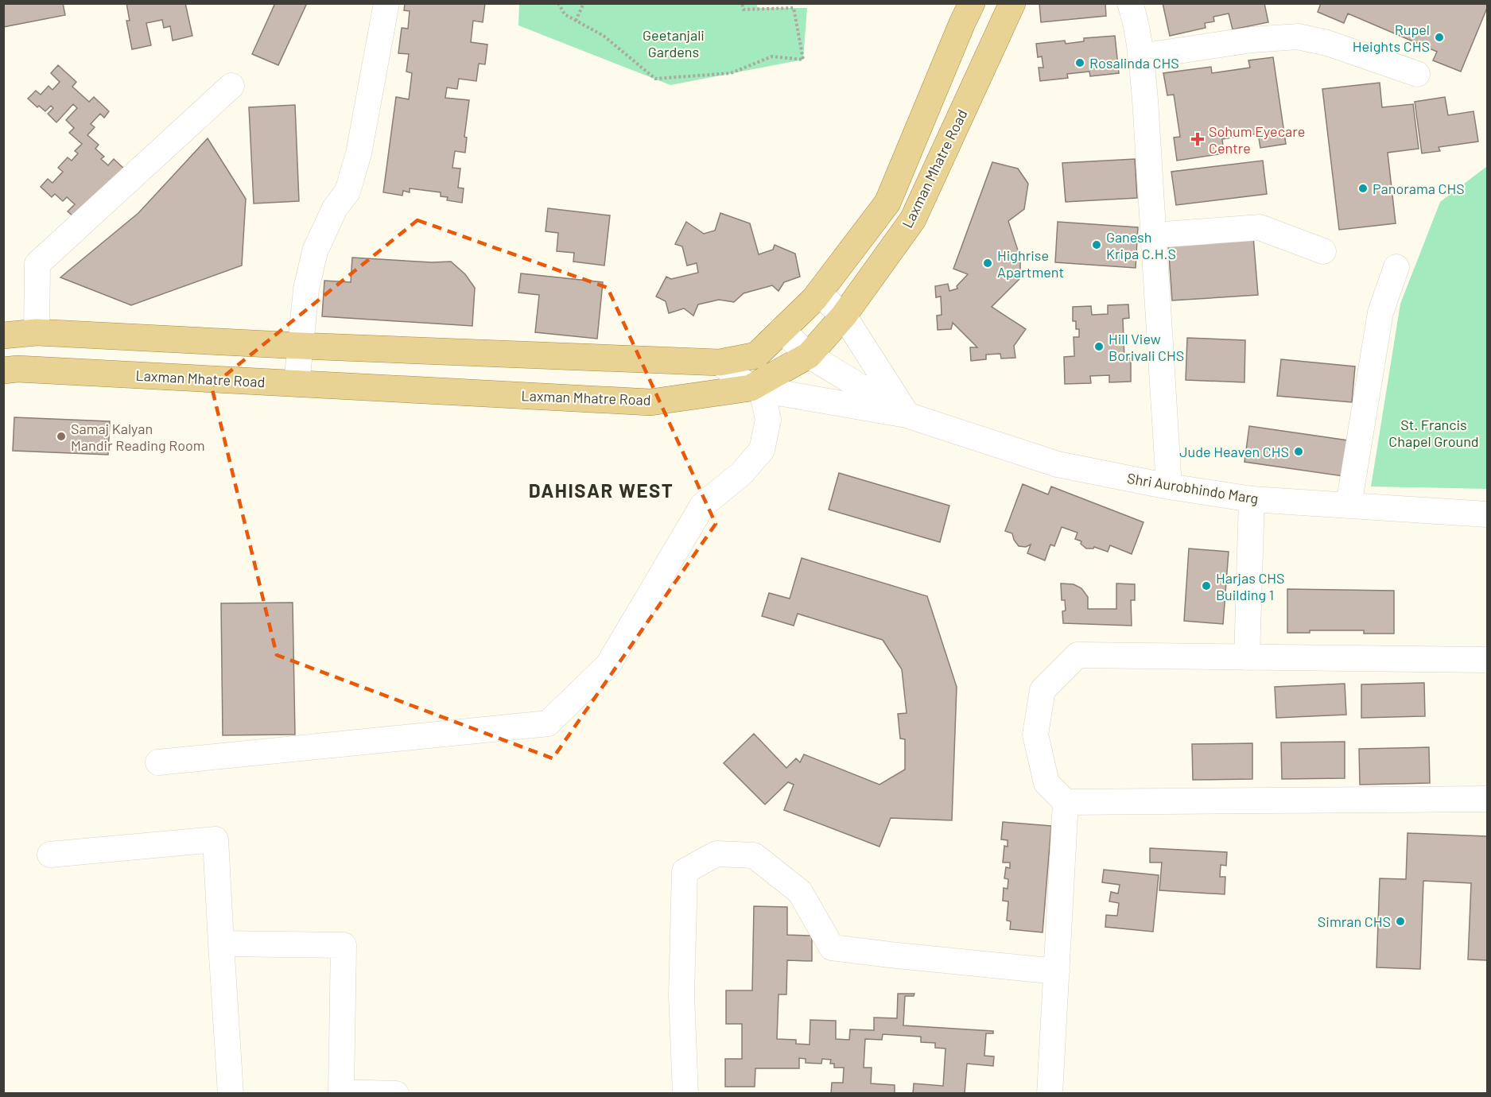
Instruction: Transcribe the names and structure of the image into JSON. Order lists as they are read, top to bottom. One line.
{"streets":{"main road":["Laxman Mhatre Road"],"street":["Shri Aurobhindo Marg"]},"crossings":[["Laxman Mhatre Road","Shri Aurobhindo Marg"]],"districts":["DAHISAR WEST"],"parks":["Geetanjali Gardens","St. Francis Chapel Ground"],"places":{"other":["Rupel Heights CHS","Rosalinda CHS","Panorama CHS","Ganesh Kripa C.H.S","Highrise Apartment","Hill View Borivali CHS","Samaj Kalyan Mandir Reading Room","Jude Heaven CHS","Harjas CHS Building 1","Simran CHS"],"health":["Sohum Eyecare Centre"]}}
